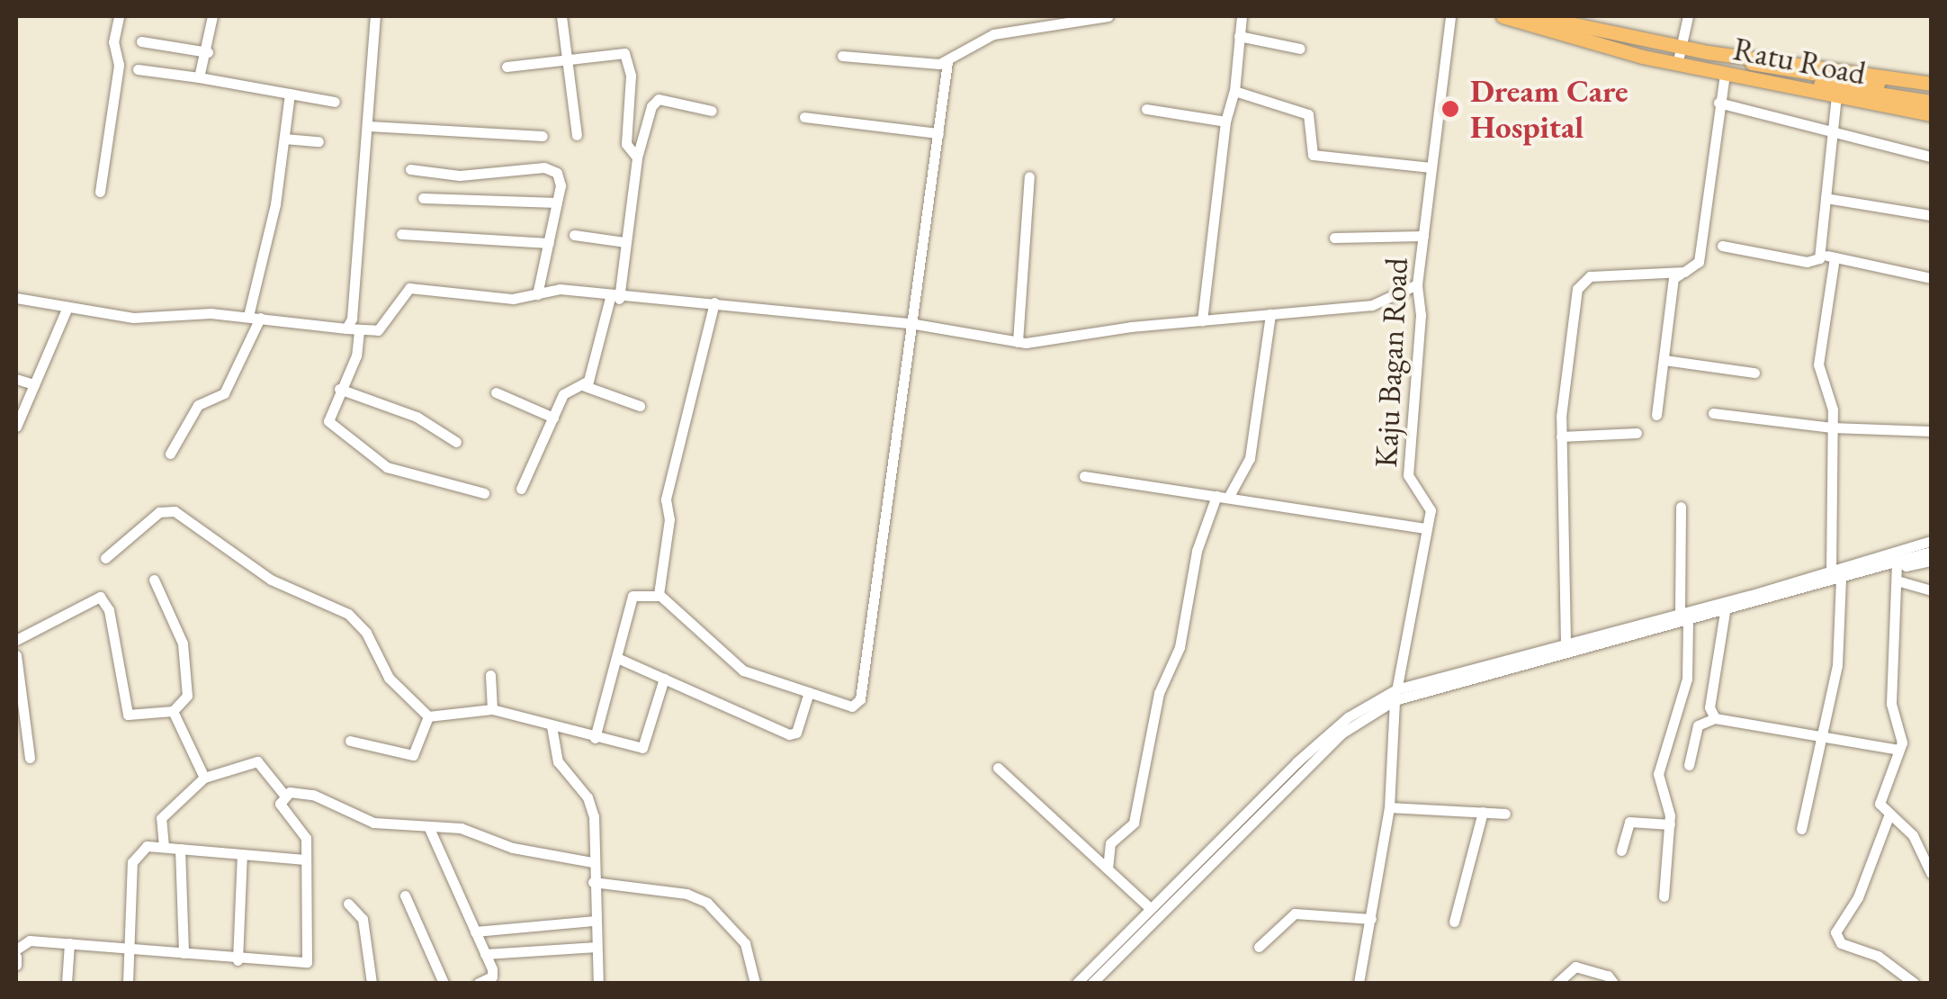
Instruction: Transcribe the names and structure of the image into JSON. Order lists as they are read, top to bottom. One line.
{"streets":{"main road":["Ratu Road"],"street":["Kaju Bagan Road"]},"places":["Dream Care Hospital"]}
